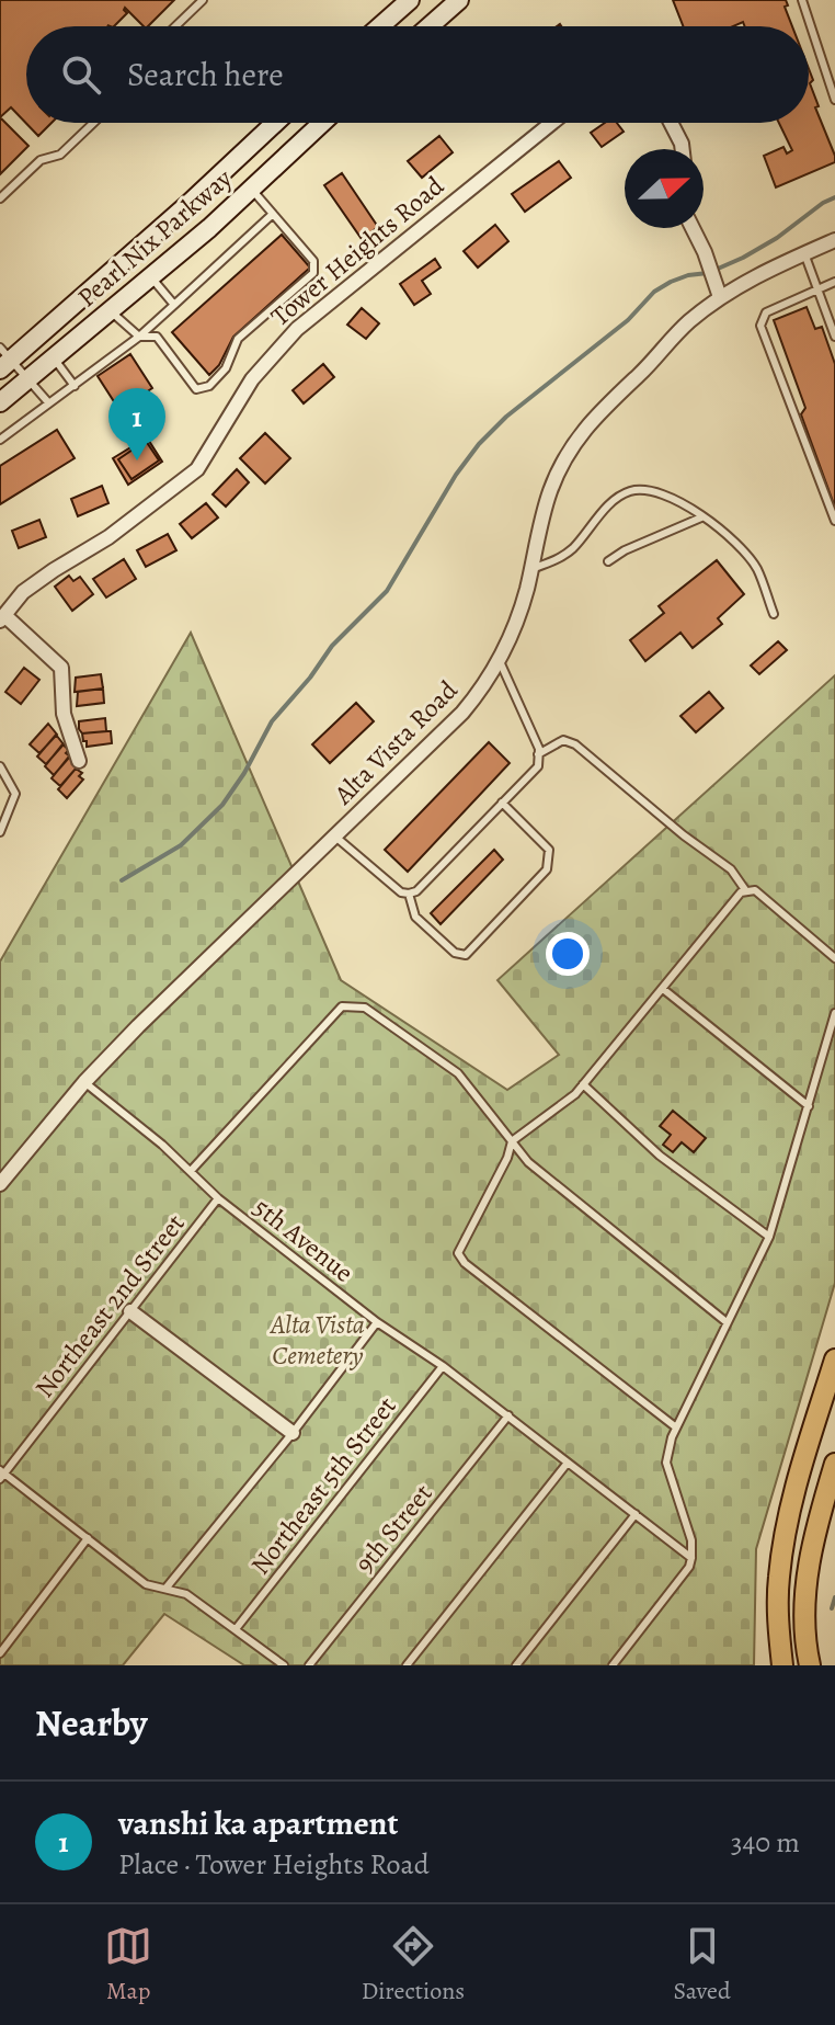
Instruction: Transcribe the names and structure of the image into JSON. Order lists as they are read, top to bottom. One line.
{"streets":{"main road":["Pearl Nix Parkway"],"street":["Tower Heights Road","Alta Vista Road"],"lane":["5th Avenue","Northeast 2nd Street","Northeast 5th Street","9th Street"]},"crossings":[["Alta Vista Road","5th Avenue"],["5th Avenue","Northeast 2nd Street"],["5th Avenue","Northeast 5th Street"],["5th Avenue","9th Street"]],"parks":["Alta Vista Cemetery"],"north":"right","page":{"search":"Search here","pins":"1","heading":"Nearby","list":[{"mark":"1","name":"vanshi ka apartment","note":"Place · Tower Heights Road","value":"340 m"}],"nav":["Map","Directions","Saved"]}}
